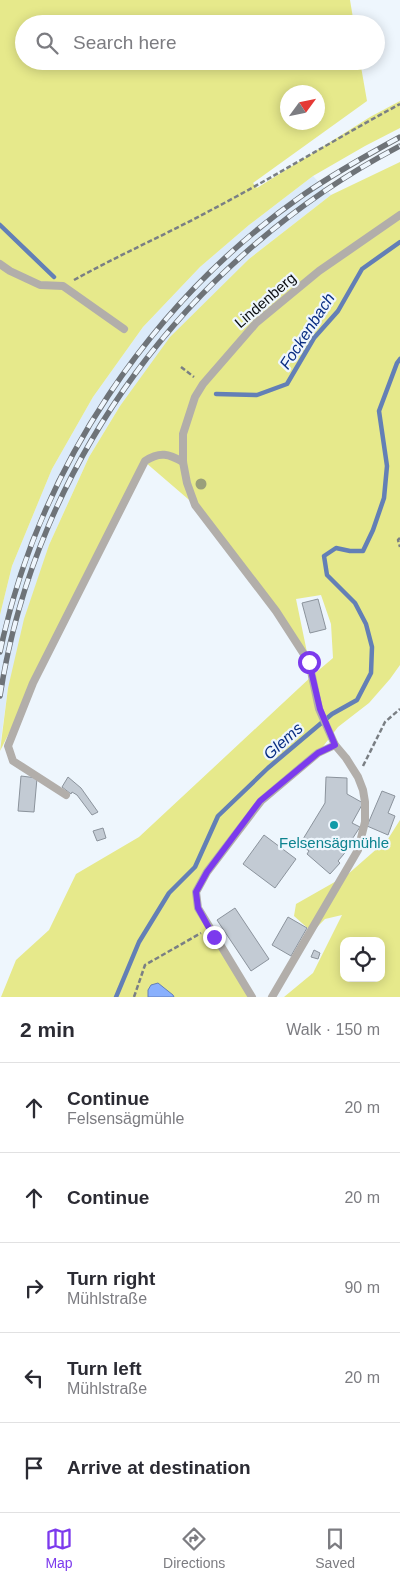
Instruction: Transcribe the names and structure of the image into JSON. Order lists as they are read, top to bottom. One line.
{"streets":{"lane":["Lindenberg"]},"water":["Fockenbach","Glems"],"places":["Felsensägmühle"],"north":"top right","page":{"search":"Search here","heading":["2 min","Walk · 150 m"],"list":[["Continue","Felsensägmühle","20 m"],["Continue","20 m"],["Turn right","Mühlstraße","90 m"],["Turn left","Mühlstraße","20 m"],"Arrive at destination"],"nav":["Map","Directions","Saved"]}}
